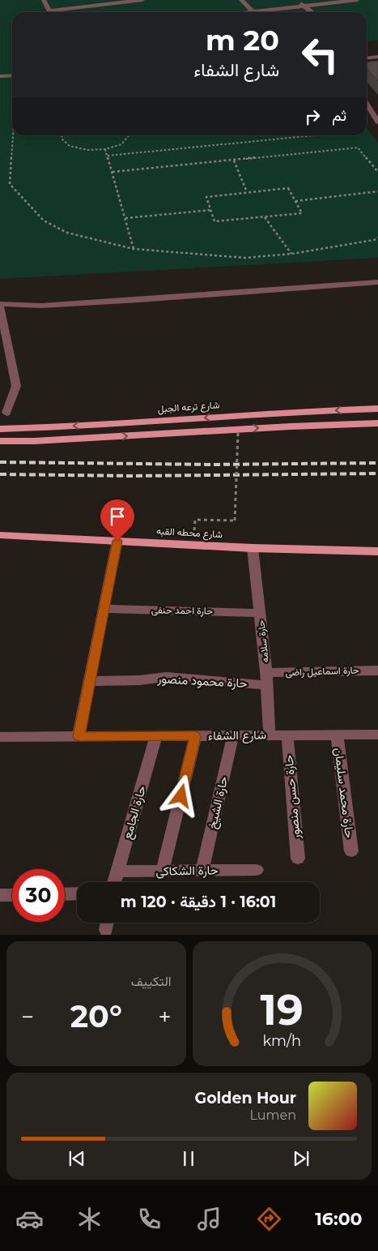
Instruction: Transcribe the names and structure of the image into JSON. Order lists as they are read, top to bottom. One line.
{"streets":{"main road":["شارع ترعه الجبل","شارع محطه القبه"],"street":["حارة احمد حنفى","حارة سلامه","حارة اسماعيل راضى","حارة محمود منصور","شارع الشفاء","حارة محمد سليمان","حارة حسن منصور","حارة الشيخ","حارة الجامع","حارة الشكاكى"]},"crossings":[["شارع محطه القبه","حارة سلامه"],["حارة احمد حنفى","حارة سلامه"],["حارة سلامه","حارة اسماعيل راضى"],["حارة سلامه","حارة محمود منصور"],["حارة سلامه","شارع الشفاء"],["حارة اسماعيل راضى","حارة محمود منصور"],["شارع الشفاء","حارة محمد سليمان"],["شارع الشفاء","حارة حسن منصور"],["شارع الشفاء","حارة الشيخ"],["شارع الشفاء","حارة الجامع"],["حارة الشيخ","حارة الشكاكى"],["حارة الجامع","حارة الشكاكى"]],"page":{"turn":["20 m","شارع الشفاء"],"then":"ثم","limit":"30","trip":"16:01 · 1 دقيقة · 120 m","tile":"التكييف","heat":["−","20°","+"],"song":["Golden Hour","Lumen"],"tabs":"16:00","gauge":["19","km/h"]}}
